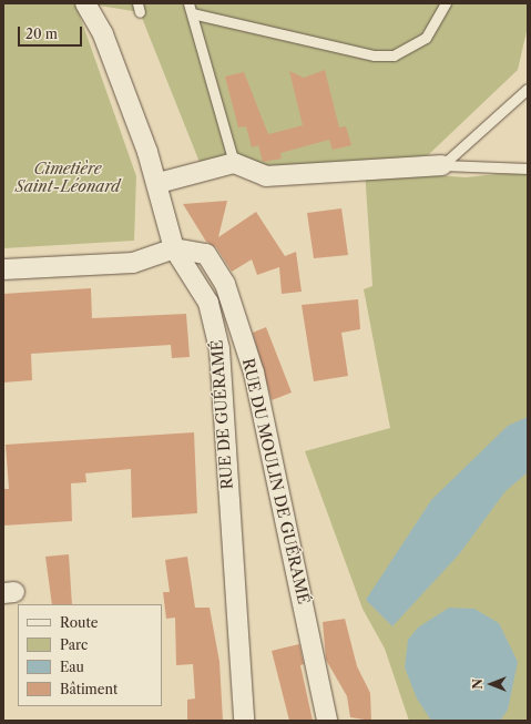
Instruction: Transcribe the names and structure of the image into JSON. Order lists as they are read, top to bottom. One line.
{"streets":{"street":["RUE DE GUÉRAMÉ","RUE DU MOULIN DE GUÉRAMÉ"]},"crossings":[["RUE DE GUÉRAMÉ","RUE DU MOULIN DE GUÉRAMÉ"]],"parks":["Cimetière Saint-Léonard"],"legend":["Route","Parc","Eau","Bâtiment"],"scale_bar":"20 m","north":"left"}
